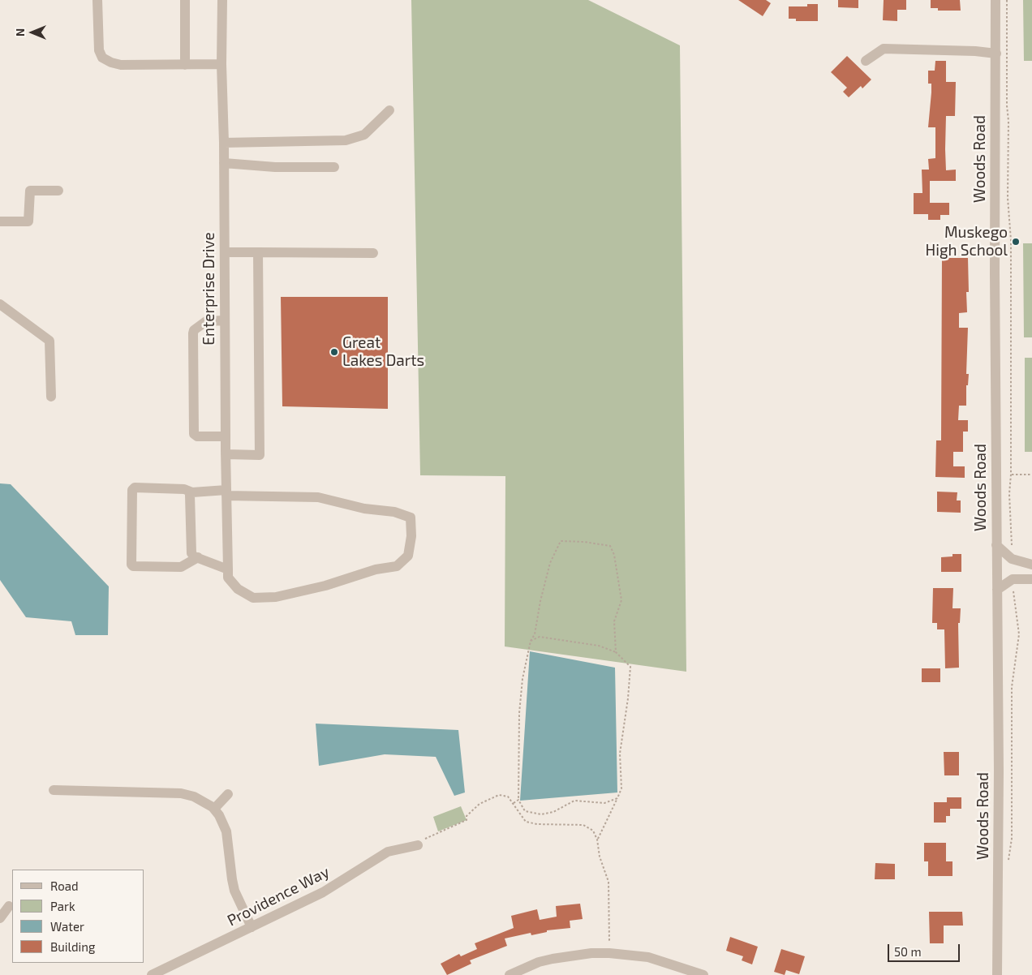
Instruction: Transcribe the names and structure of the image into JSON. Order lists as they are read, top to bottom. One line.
{"streets":{"street":["Woods Road","Enterprise Drive","Providence Way"]},"places":["Muskego High School","Great Lakes Darts"],"legend":["Road","Park","Water","Building"],"scale_bar":"50 m","north":"left"}
